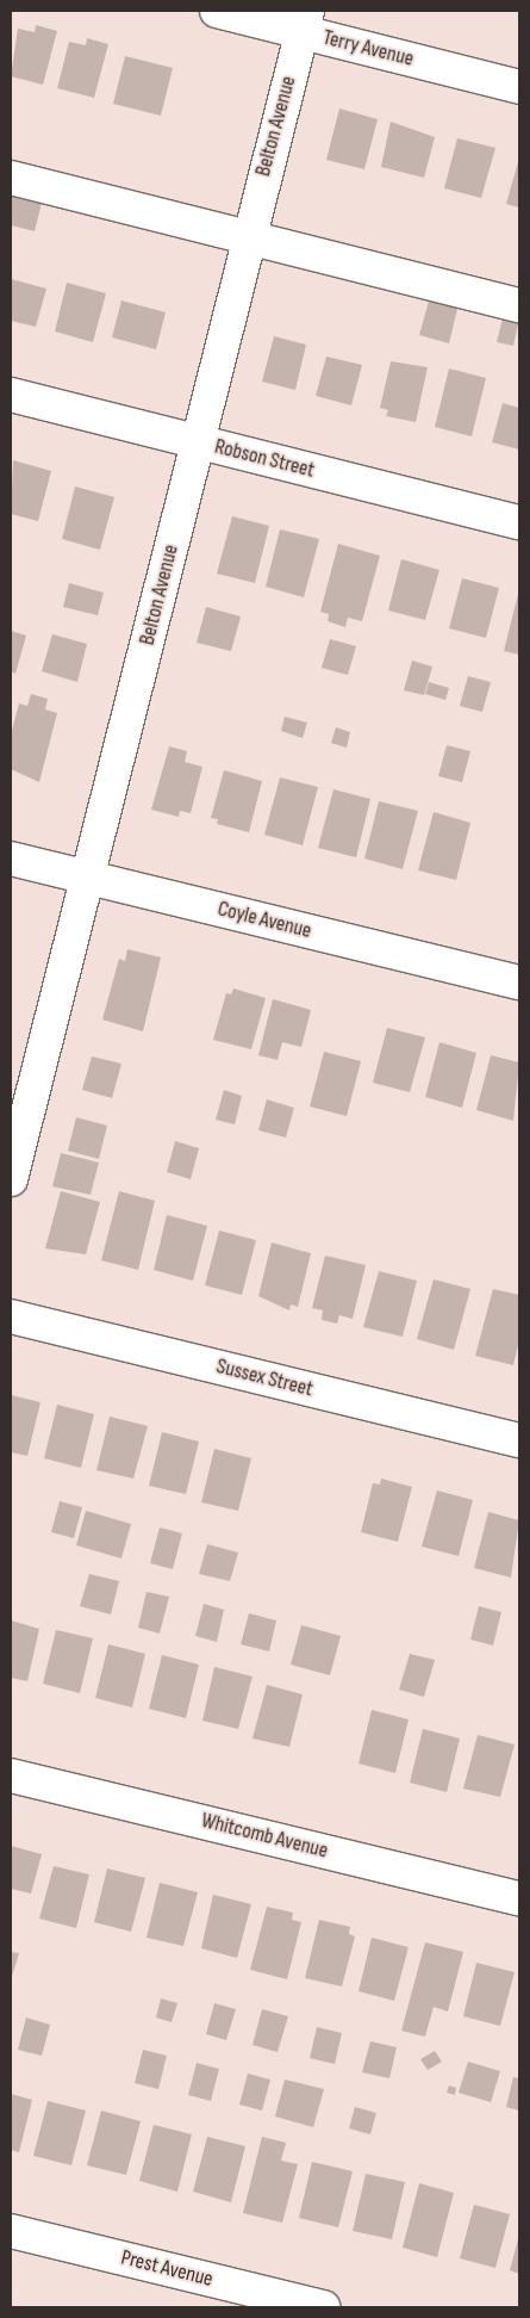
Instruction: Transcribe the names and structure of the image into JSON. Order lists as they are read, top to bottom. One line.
{"streets":{"street":["Terry Avenue","Belton Avenue","Robson Street","Coyle Avenue","Sussex Street","Whitcomb Avenue","Prest Avenue"]},"crossings":[["Terry Avenue","Belton Avenue"],["Belton Avenue","Robson Street"],["Belton Avenue","Coyle Avenue"]]}
